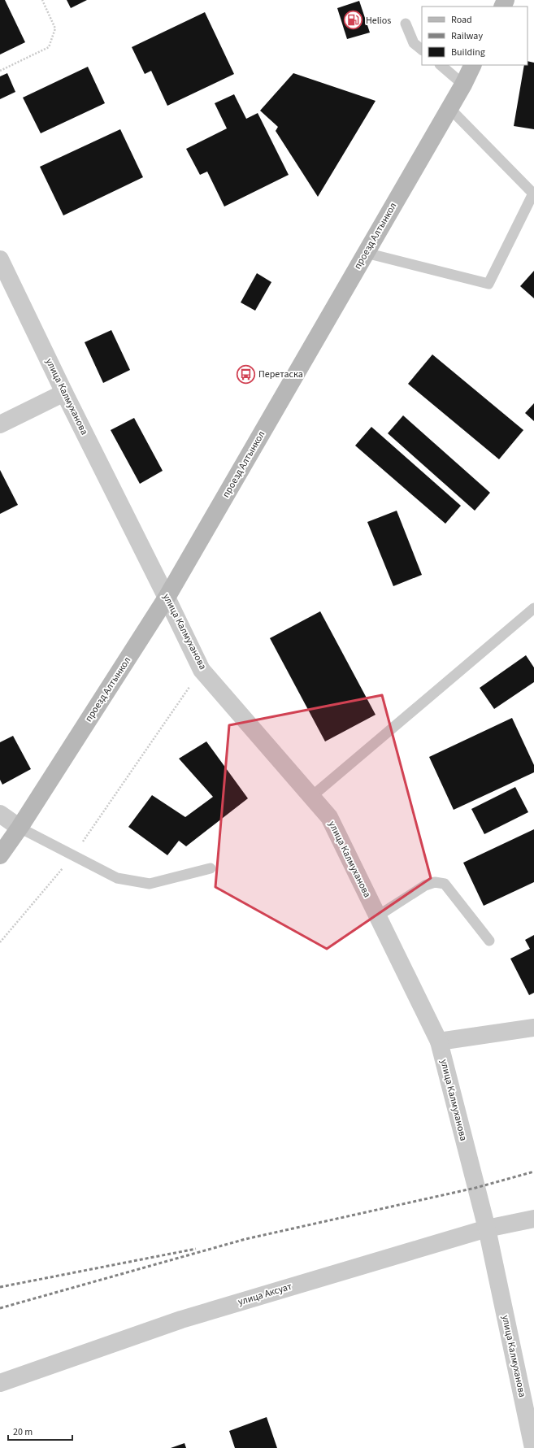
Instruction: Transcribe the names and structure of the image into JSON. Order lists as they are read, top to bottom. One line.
{"streets":{"main road":["проезд Алтынкол"],"street":["улица Калмуханова","улица Аксуат"]},"crossings":[["проезд Алтынкол","улица Калмуханова"],["улица Калмуханова","улица Аксуат"]],"places":{"fuel station":["Helios"],"bus stop":["Перетаска"]},"legend":["Road","Railway","Building"],"scale_bar":"20 m"}
